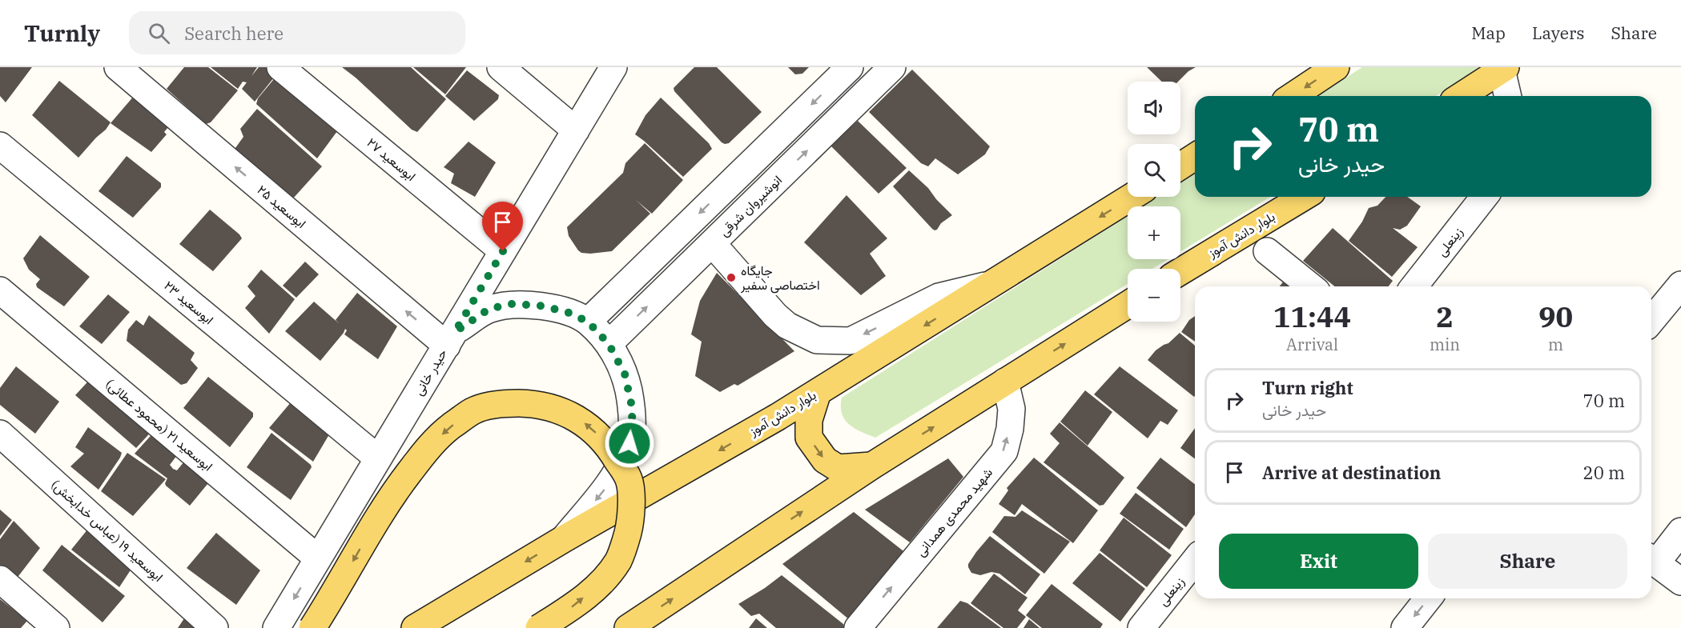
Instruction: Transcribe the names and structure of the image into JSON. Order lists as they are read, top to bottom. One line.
{"streets":{"main road":["بلوار دانش آموز"],"street":["ابوسعید ۲۷","انوشیروان شرقی","ابوسعید ۲۵","زینعلی","ابوسعید ۲۳","حیدر خانی","ابوسعید ۲۱ (محمود عطائی)","شهید محمدی همدانی","ابوسعید ۱۹ (عباس خدابخش)"]},"crossings":[["ابوسعید ۲۷","حیدر خانی"],["ابوسعید ۲۵","حیدر خانی"],["ابوسعید ۲۳","حیدر خانی"],["حیدر خانی","ابوسعید ۲۱ (محمود عطائی)"]],"one_way":["ابوسعید ۲۵","شهید محمدی همدانی"],"places":["جایگاه اختصاصی سفیر"],"page":{"header":"Turnly","search":"Search here","nav":["Map","Layers","Share"],"map_buttons":["+","−"],"turn":["70 m","حیدر خانی"],"eta":["11:44","Arrival","2","min","90","m"],"list":[{"name":"Turn right","note":"حیدر خانی","value":"70 m"},{"name":"Arrive at destination","value":"20 m"}],"buttons":["Exit","Share"]}}
